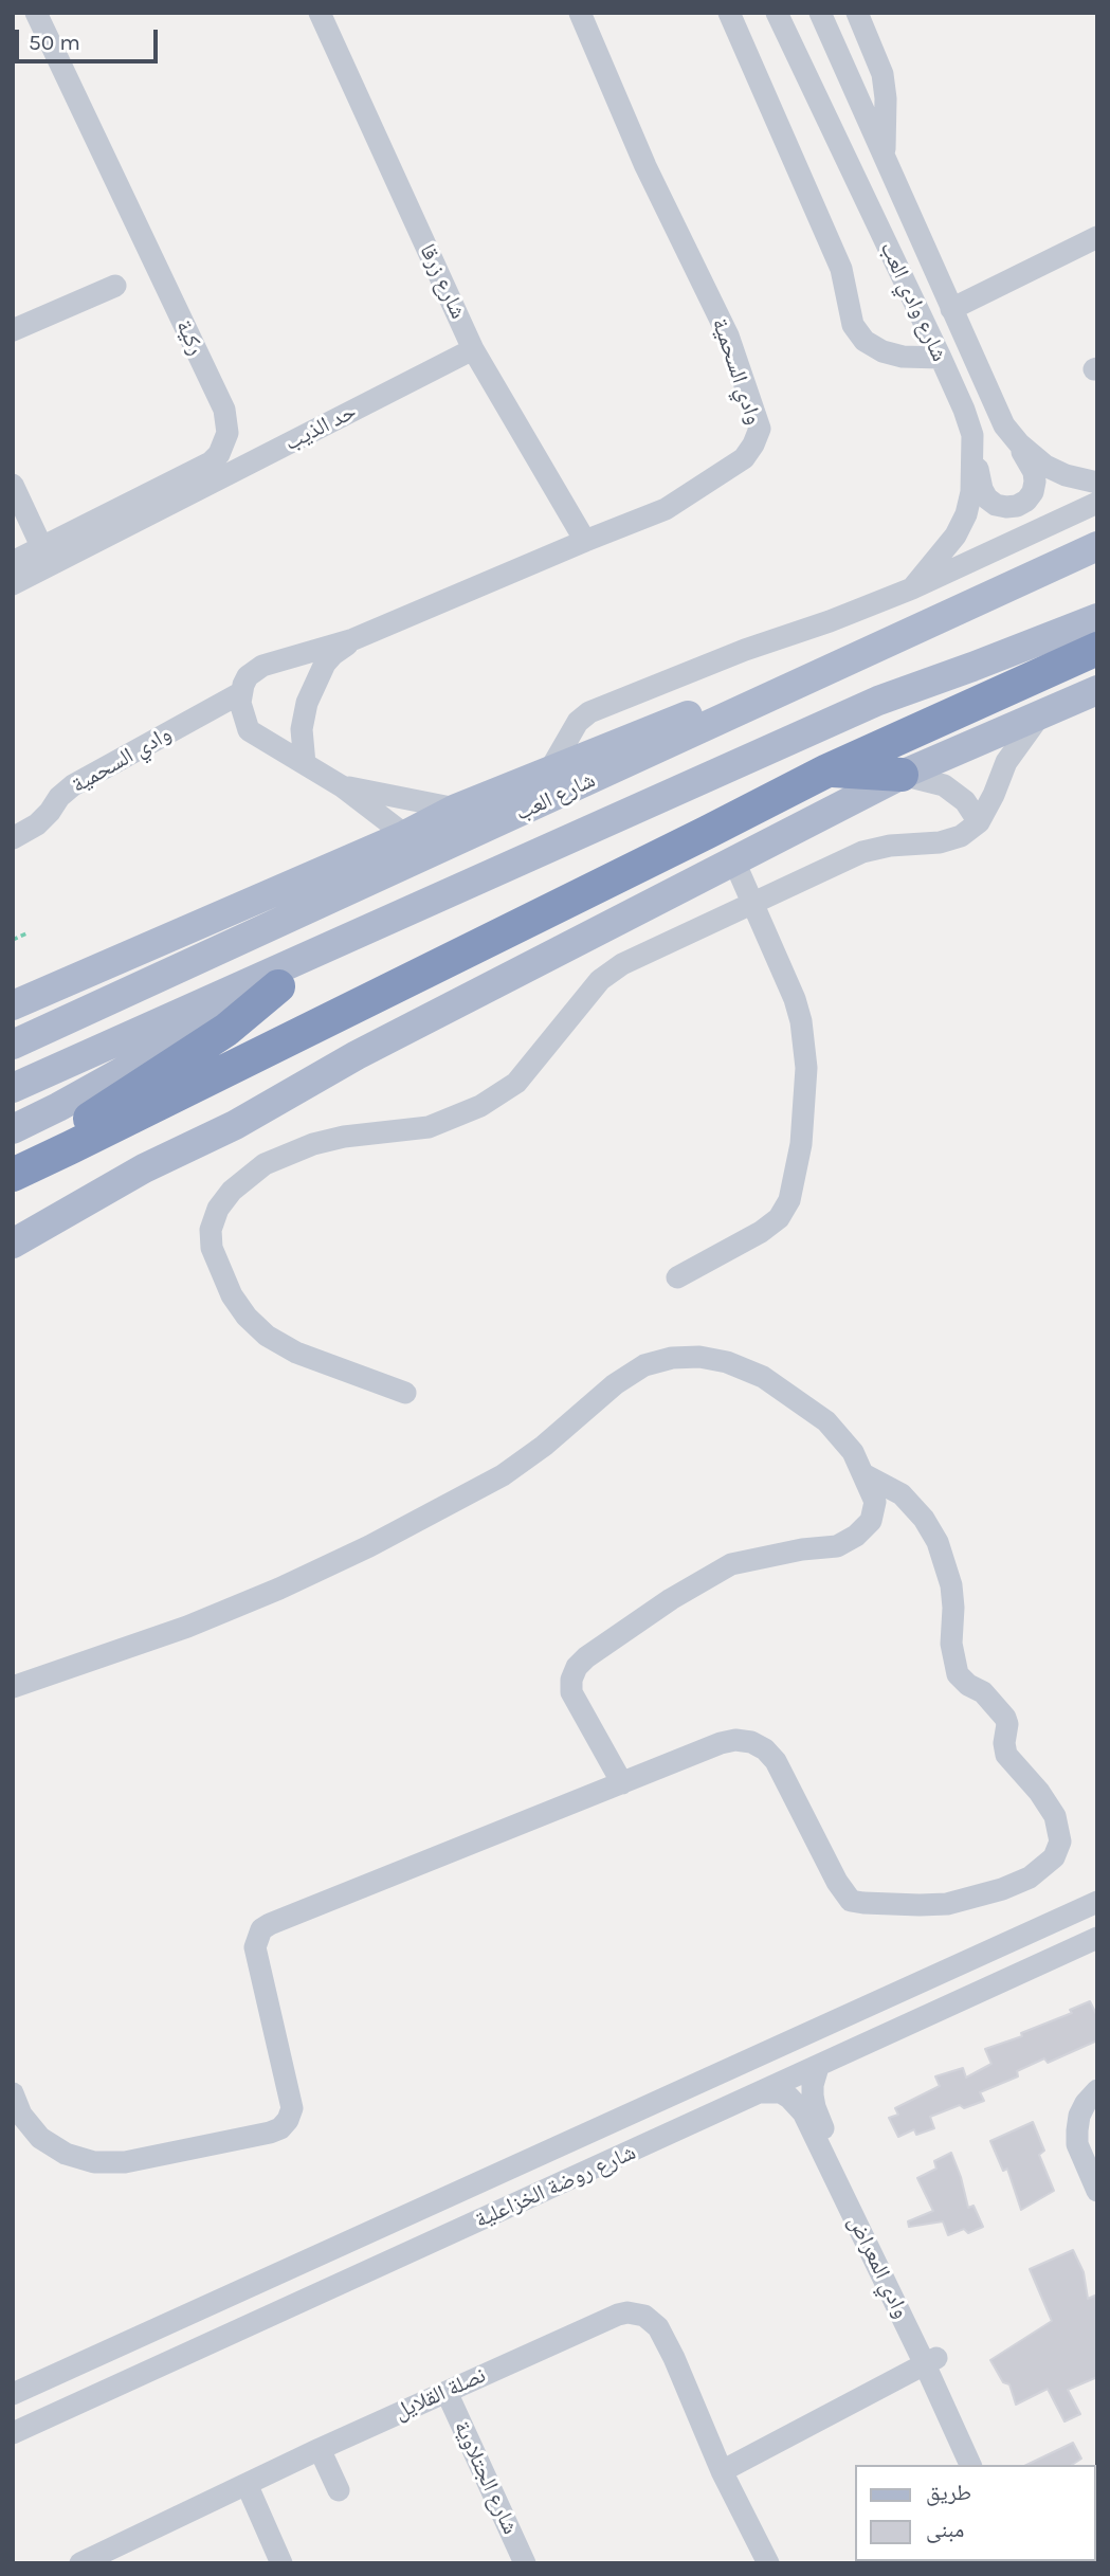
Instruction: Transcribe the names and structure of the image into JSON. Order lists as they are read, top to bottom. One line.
{"streets":{"main road":["شارع العب"],"street":["شارع زرقا","شارع وادي العب","ركية","وادي السحمية","حد الذيب","شارع روضة الخزاعلية","وادي المعراض","نصلة القلايل","شارع الجتلاوية"]},"crossings":[["شارع زرقا","وادي السحمية"],["شارع زرقا","حد الذيب"],["شارع وادي العب","شارع العب"],["ركية","حد الذيب"],["شارع روضة الخزاعلية","وادي المعراض"],["نصلة القلايل","شارع الجتلاوية"]],"legend":["طريق","مبنى"],"scale_bar":"50 m"}
